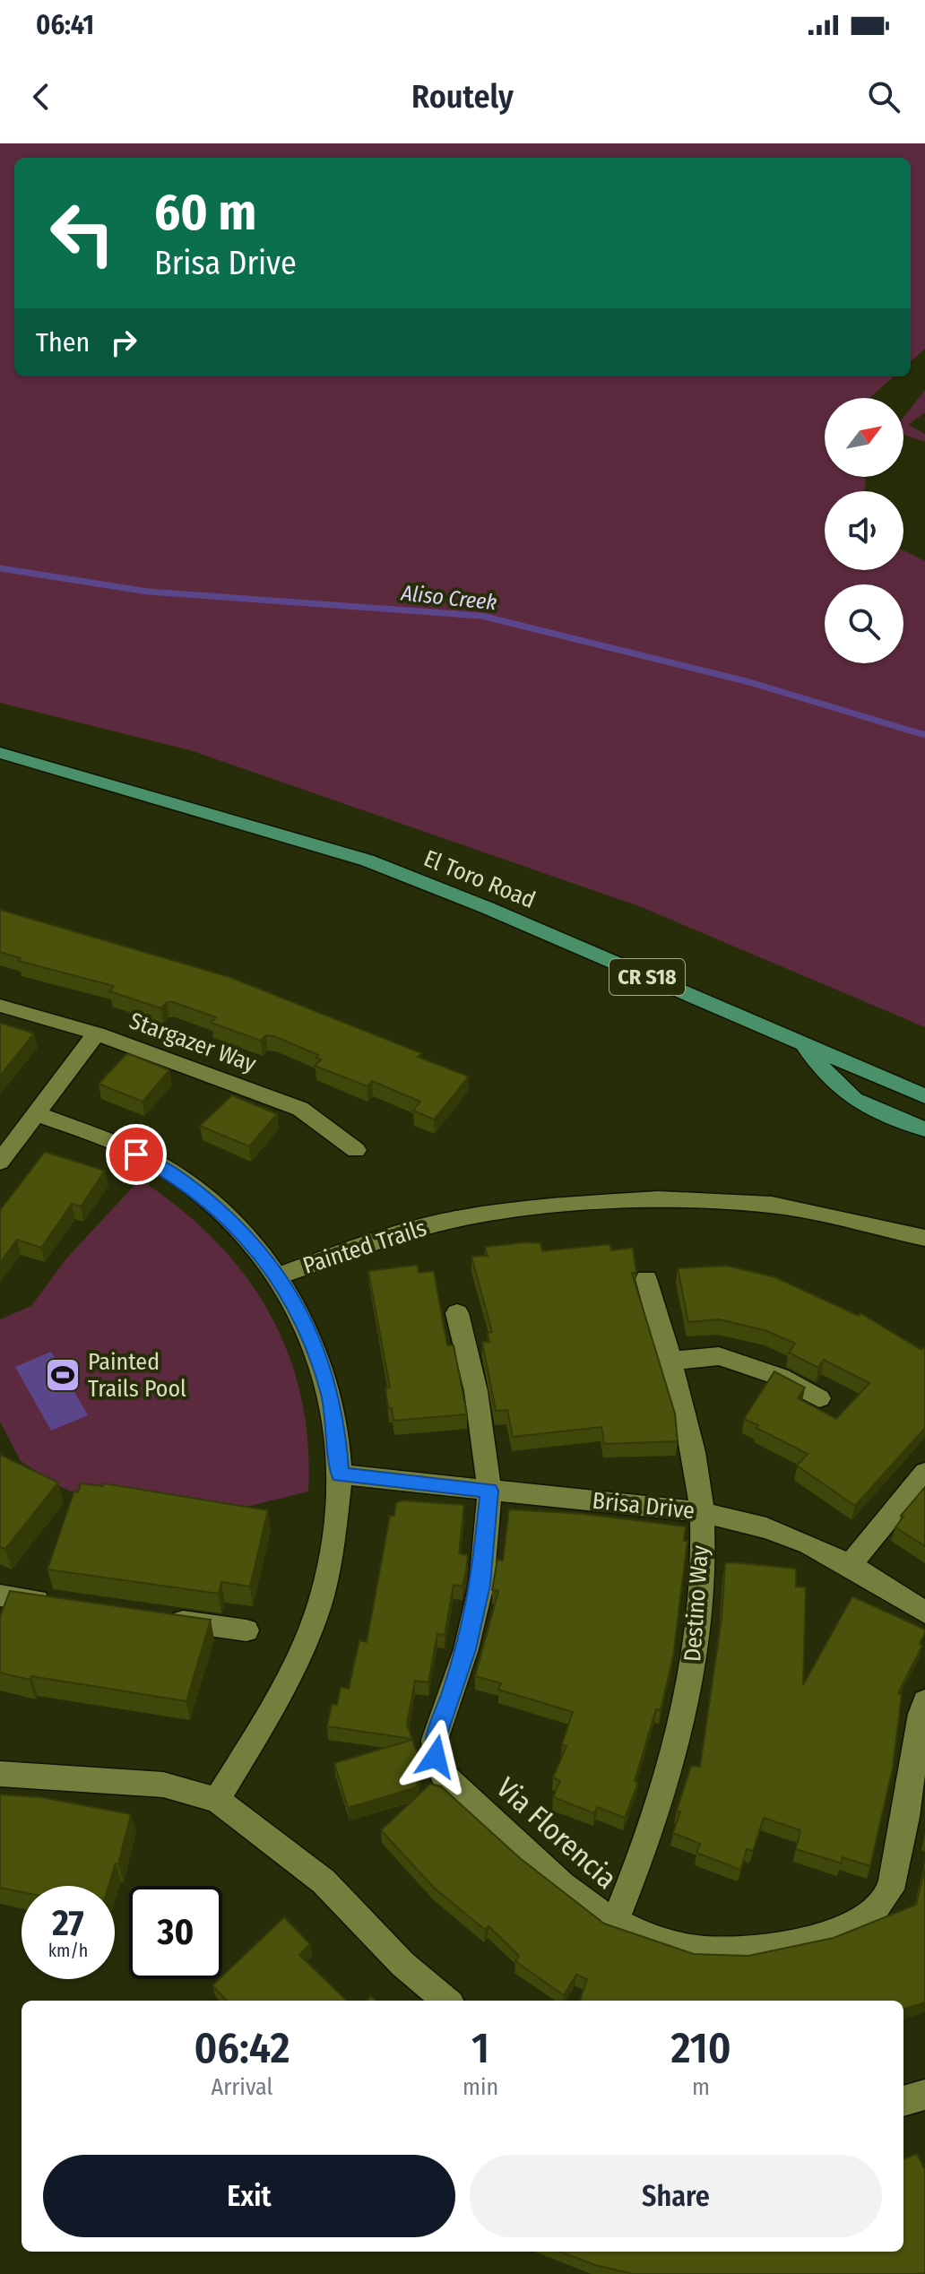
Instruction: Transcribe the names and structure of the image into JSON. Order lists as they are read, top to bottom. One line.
{"streets":{"main road":["El Toro Road","CR S18"],"street":["Stargazer Way","Painted Trails","Brisa Drive","Destino Way","Via Florencia"]},"crossings":[["Painted Trails","Brisa Drive"],["Brisa Drive","Destino Way"],["Brisa Drive","Via Florencia"],["Destino Way","Via Florencia"]],"water":["Aliso Creek"],"places":{"sports":["Painted Trails Pool"]},"north":"top right","page":{"status":"06:41","header":"Routely","turn":["60 m","Brisa Drive"],"then":"Then","speed":"27 km/h","limit":"30","eta":["06:42","Arrival","1","min","210","m"],"buttons":["Exit","Share"]}}
